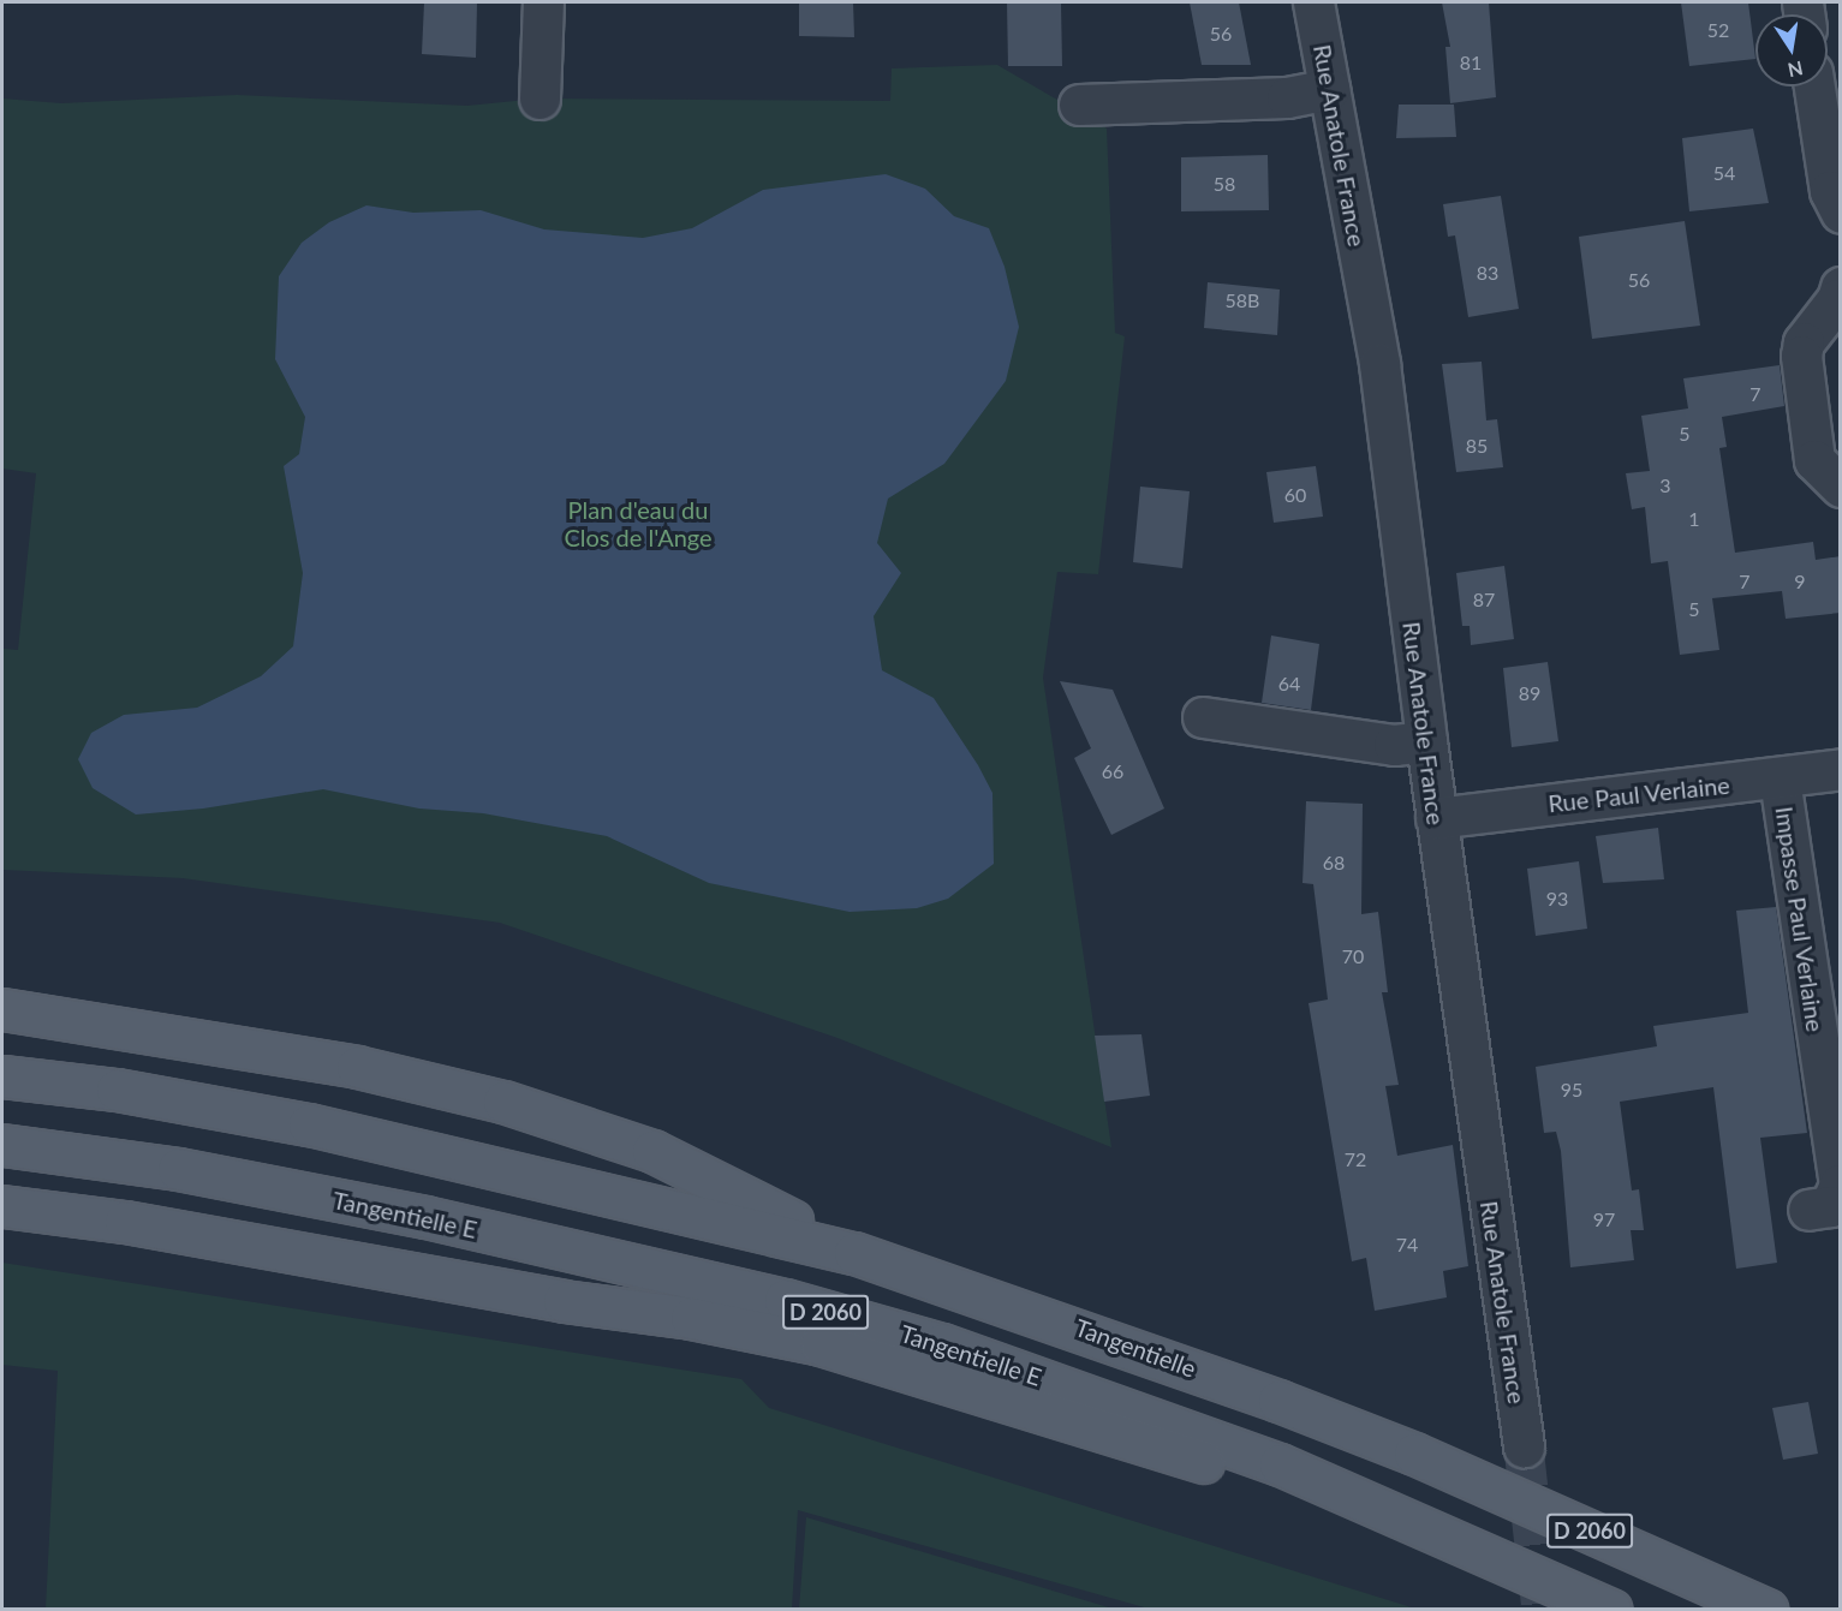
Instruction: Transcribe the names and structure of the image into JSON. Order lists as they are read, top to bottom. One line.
{"streets":{"main road":["Tangentielle E","D 2060","Tangentielle"],"street":["Rue Anatole France","Rue Paul Verlaine","Impasse Paul Verlaine"]},"crossings":[["Rue Anatole France","Rue Paul Verlaine"],["Rue Paul Verlaine","Impasse Paul Verlaine"],["D 2060","Tangentielle"]],"parks":["Plan d'eau du Clos de l'Ange"],"house_numbers":["52","56","81","54","58","83","56","58B","7","5","85","3","60","1","7","9","87","5","64","89","66","68","93","70","95","72","97","74"],"north":"bottom"}
